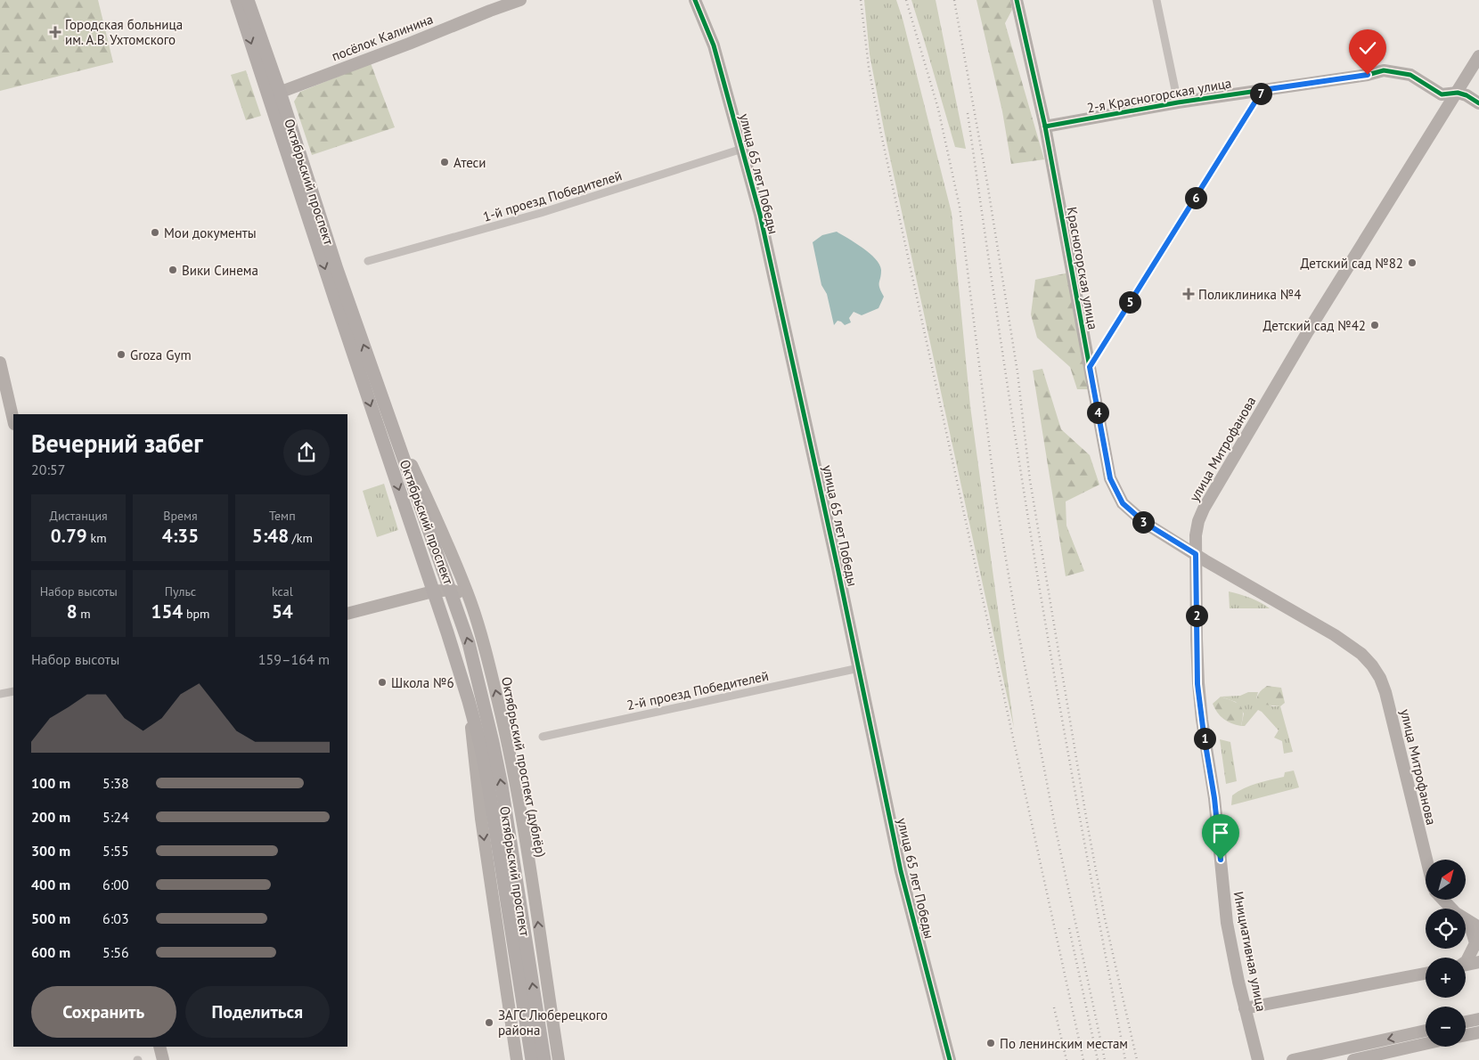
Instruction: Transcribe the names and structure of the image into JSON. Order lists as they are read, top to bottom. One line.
{"streets":{"main road":["посёлок Калинина","2-я Красногорская улица","улица 65 лет Победы","Октябрьский проспект","Красногорская улица","улица Митрофанова","Октябрьский проспект (дублёр)","Инициативная улица"],"street":["1-й проезд Победителей","2-й проезд Победителей"]},"crossings":[["посёлок Калинина","Октябрьский проспект"],["2-я Красногорская улица","Красногорская улица"],["2-я Красногорская улица","улица Митрофанова"],["улица 65 лет Победы","1-й проезд Победителей"],["улица 65 лет Победы","2-й проезд Победителей"],["Октябрьский проспект","Октябрьский проспект (дублёр)"],["Красногорская улица","улица Митрофанова"],["Красногорская улица","Инициативная улица"],["улица Митрофанова","Инициативная улица"]],"places":{"health":["Городская больница им. А.В. Ухтомского","Поликлиника №4"],"other":["Атеси","Мои документы","Детский сад №82","Вики Синема","Детский сад №42","Groza Gym","Школа №6","ЗАГС Люберецкого района","По ленинским местам"]},"north":"top right","page":{"pins":["7","6","5","4","3","2","1"],"heading":["Вечерний забег","20:57"],"stats":[["Дистанция","0.79 km"],["Время","4:35"],["Темп","5:48 /km"],["Набор высоты","8 m"],["Пульс","154 bpm"],["kcal","54"]],"chart":["Набор высоты","159–164 m"],"list":[{"name":"100 m","note":"5:38"},{"name":"200 m","note":"5:24"},{"name":"300 m","note":"5:55"},{"name":"400 m","note":"6:00"},{"name":"500 m","note":"6:03"},{"name":"600 m","note":"5:56"}],"map_buttons":["+","−"],"buttons":["Сохранить","Поделиться"]}}
